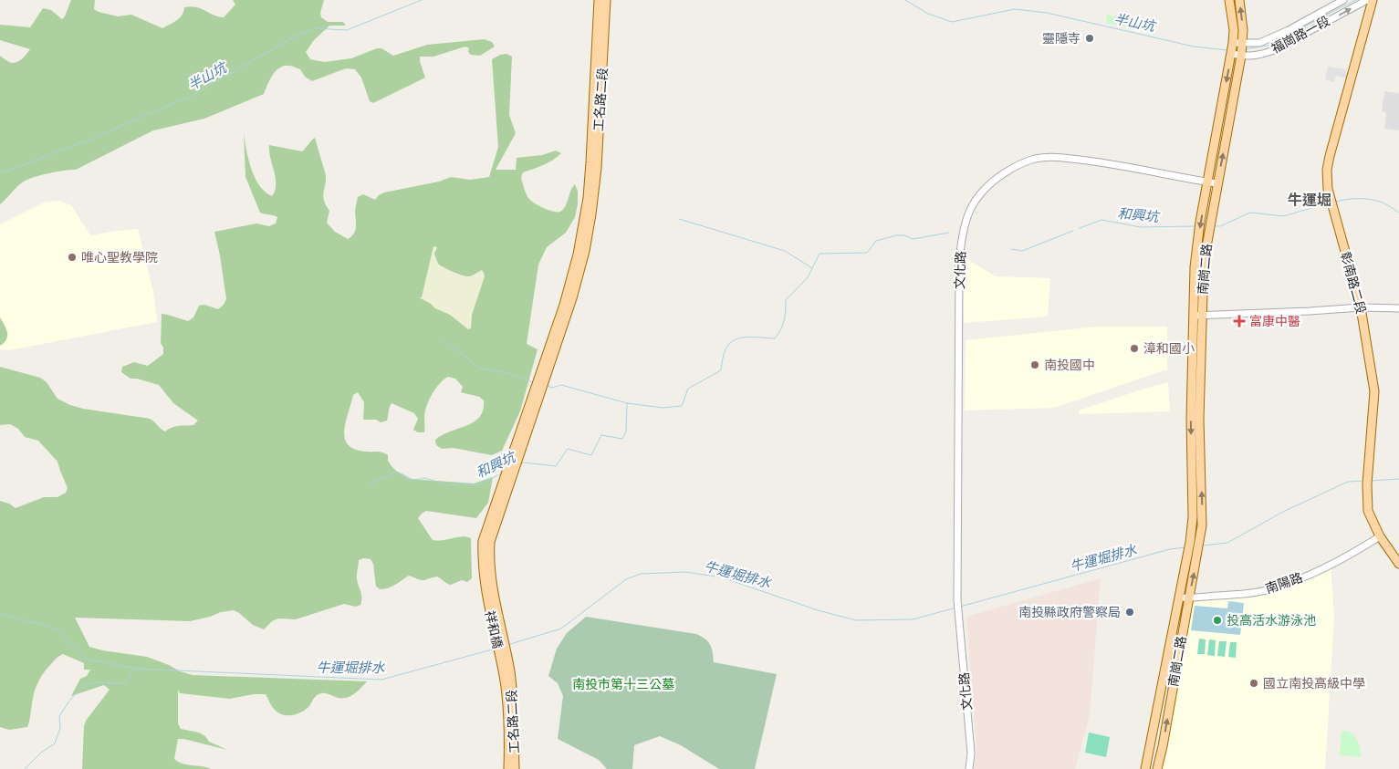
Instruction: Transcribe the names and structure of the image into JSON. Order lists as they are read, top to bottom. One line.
{"streets":{"main road":["工名路二段","南崗二路","彰南路二段","祥和橋"],"street":["福崗路一段","文化路","南陽路"]},"crossings":[["福崗路一段","南崗二路"],["工名路二段","祥和橋"],["南崗二路","文化路"],["南崗二路","南陽路"],["彰南路二段","南陽路"]],"districts":["牛運堀"],"water":["半山坑","和興坑","牛運堀排水"],"parks":["南投市第十三公墓"],"places":{"other":["靈隱寺","唯心聖教學院","漳和國小","南投國中","南投縣政府警察局","投高活水游泳池","國立南投高級中學"],"health":["富康中醫"]}}
